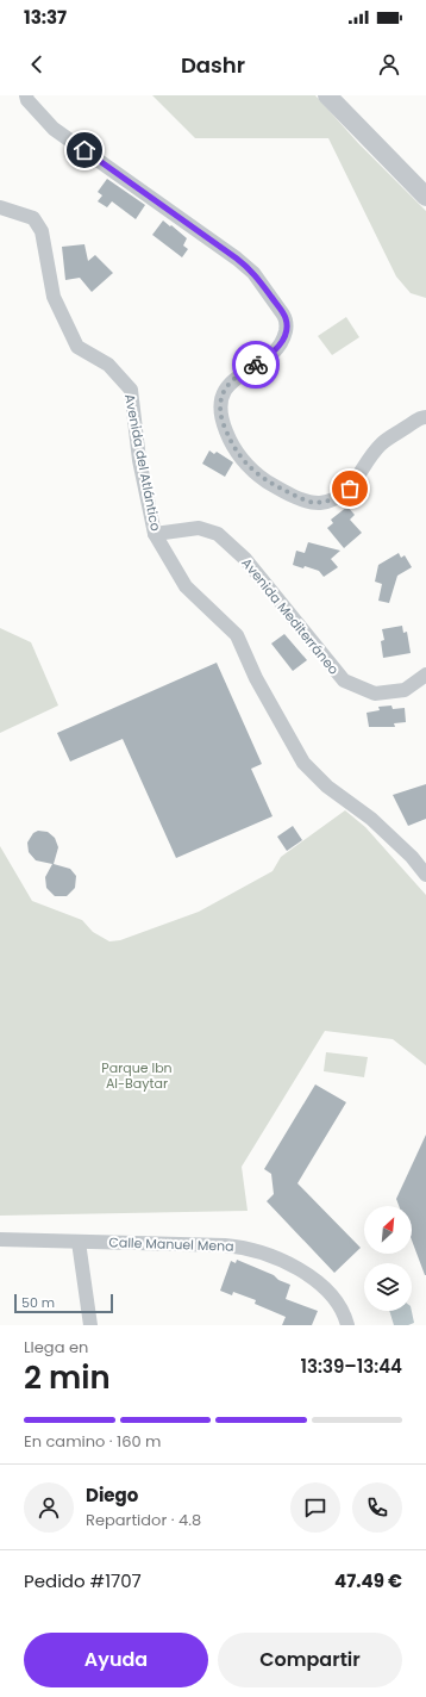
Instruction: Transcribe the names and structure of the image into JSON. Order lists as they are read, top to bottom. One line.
{"streets":{"street":["Avenida del Atlántico","Avenida Mediterráneo","Calle Manuel Mena"]},"crossings":[["Avenida del Atlántico","Avenida Mediterráneo"]],"parks":["Parque Ibn Al-Baytar"],"scale_bar":"50 m","north":"top right","page":{"status":"13:37","header":"Dashr","scale":"50 m","heading":["2 min","Llega en","13:39–13:44"],"panel":["Diego","Repartidor · 4.8","Pedido #1707","47.49 €"],"bar":"En camino · 160 m","buttons":["Ayuda","Compartir"]}}
